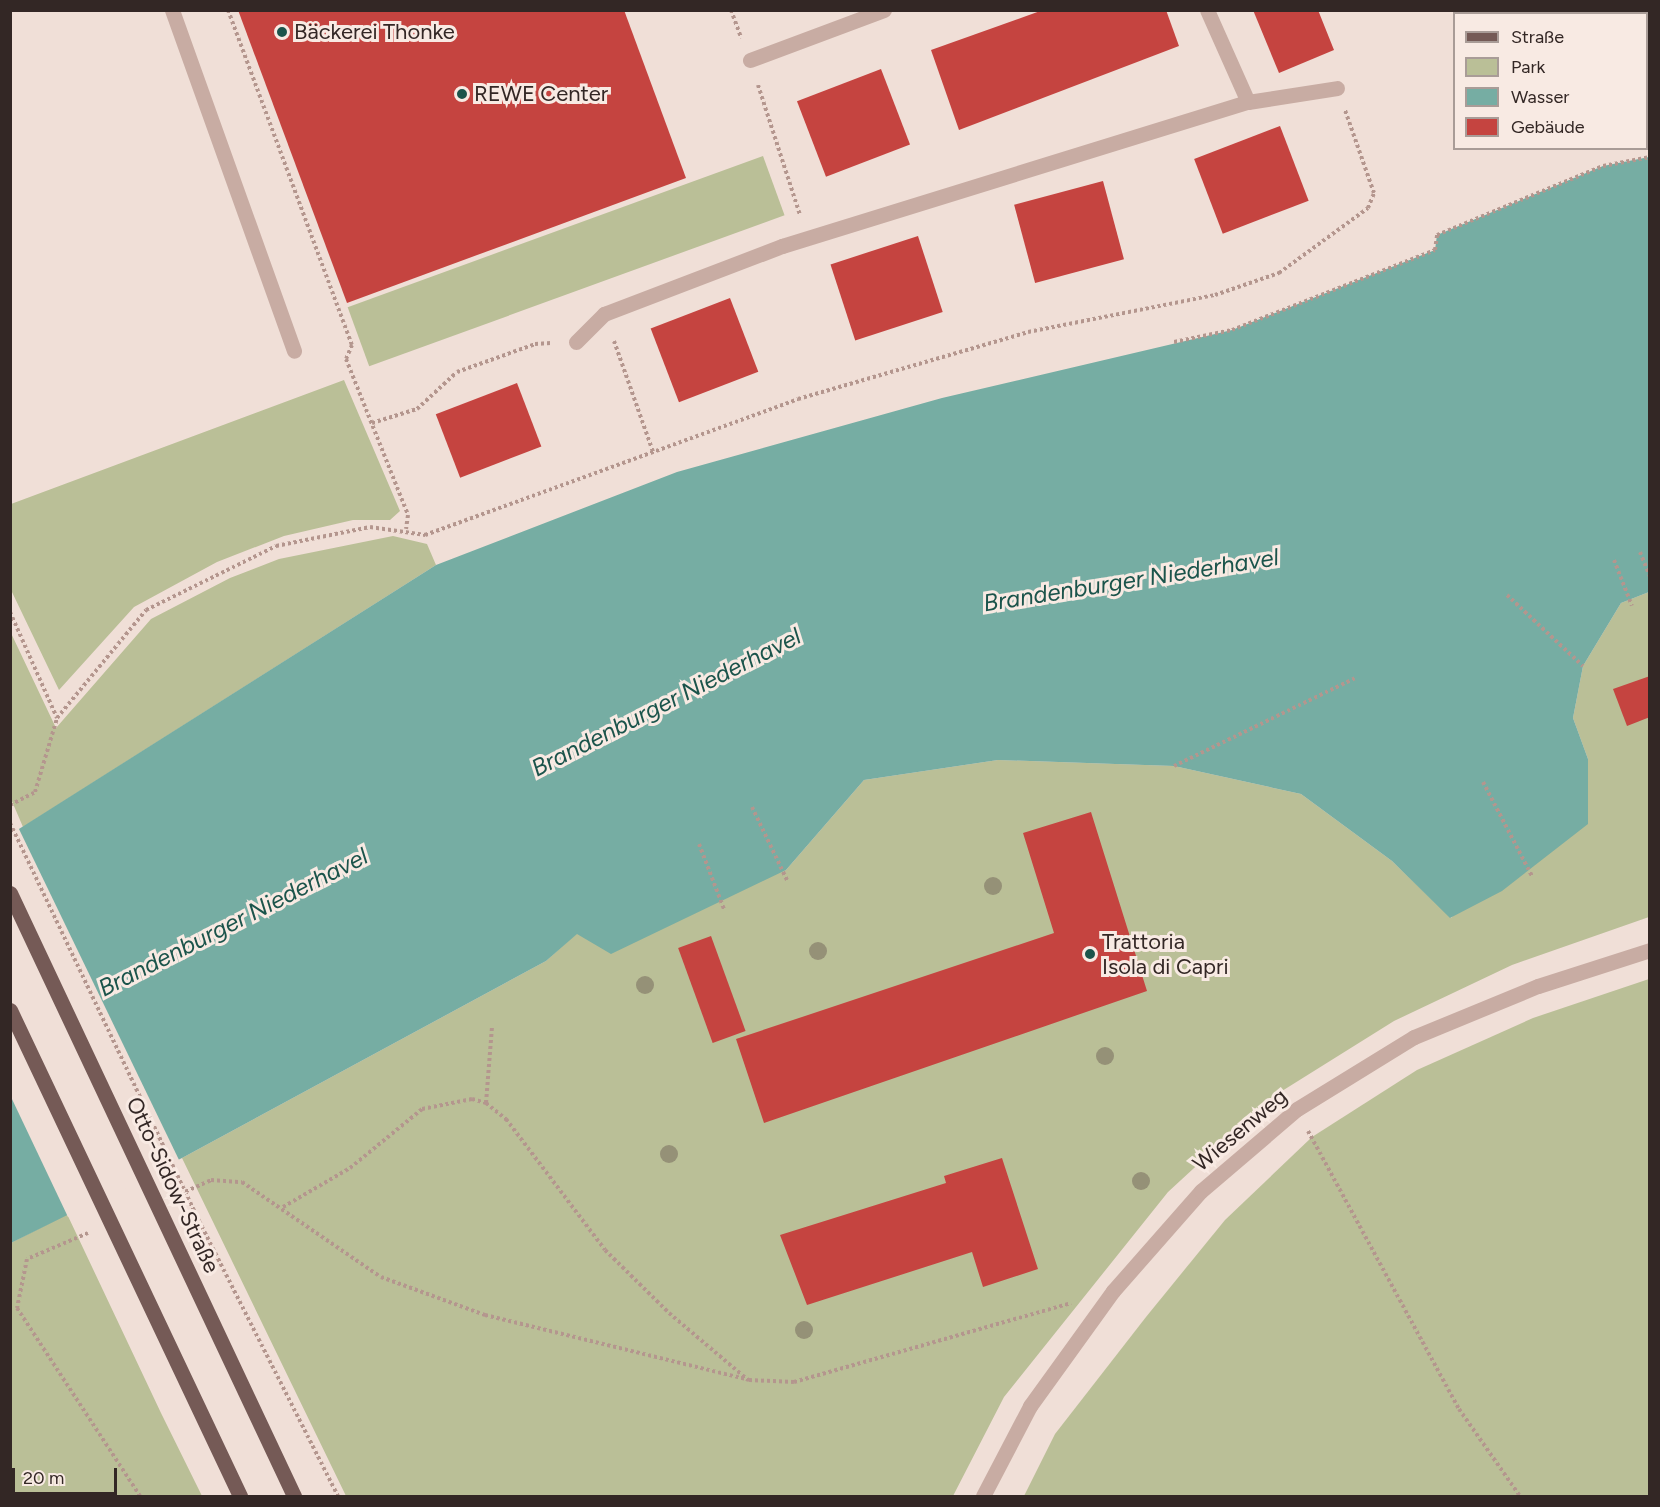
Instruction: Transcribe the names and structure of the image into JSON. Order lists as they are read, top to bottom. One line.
{"streets":{"main road":["Otto-Sidow-Straße"],"street":["Wiesenweg"]},"water":["Brandenburger Niederhavel"],"places":["Bäckerei Thonke","REWE Center","Trattoria Isola di Capri"],"legend":["Straße","Park","Wasser","Gebäude"],"scale_bar":"20 m"}
